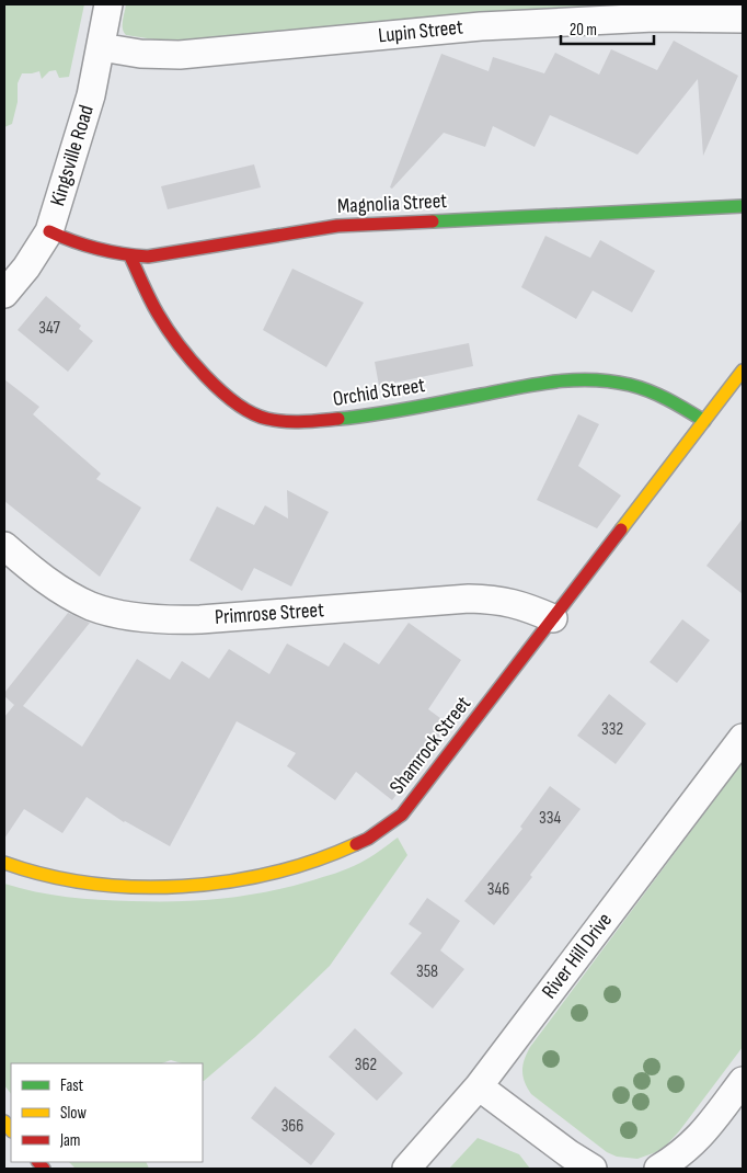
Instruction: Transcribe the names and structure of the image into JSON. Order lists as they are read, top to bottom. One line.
{"streets":{"street":["Lupin Street","Kingsville Road","Magnolia Street","Orchid Street","Primrose Street","Shamrock Street","River Hill Drive"]},"crossings":[["Lupin Street","Kingsville Road"],["Kingsville Road","Magnolia Street"],["Magnolia Street","Orchid Street"],["Orchid Street","Shamrock Street"],["Primrose Street","Shamrock Street"]],"house_numbers":["347","332","334","346","358","362","366"],"legend":["Fast","Slow","Jam"],"scale_bar":"20 m"}
